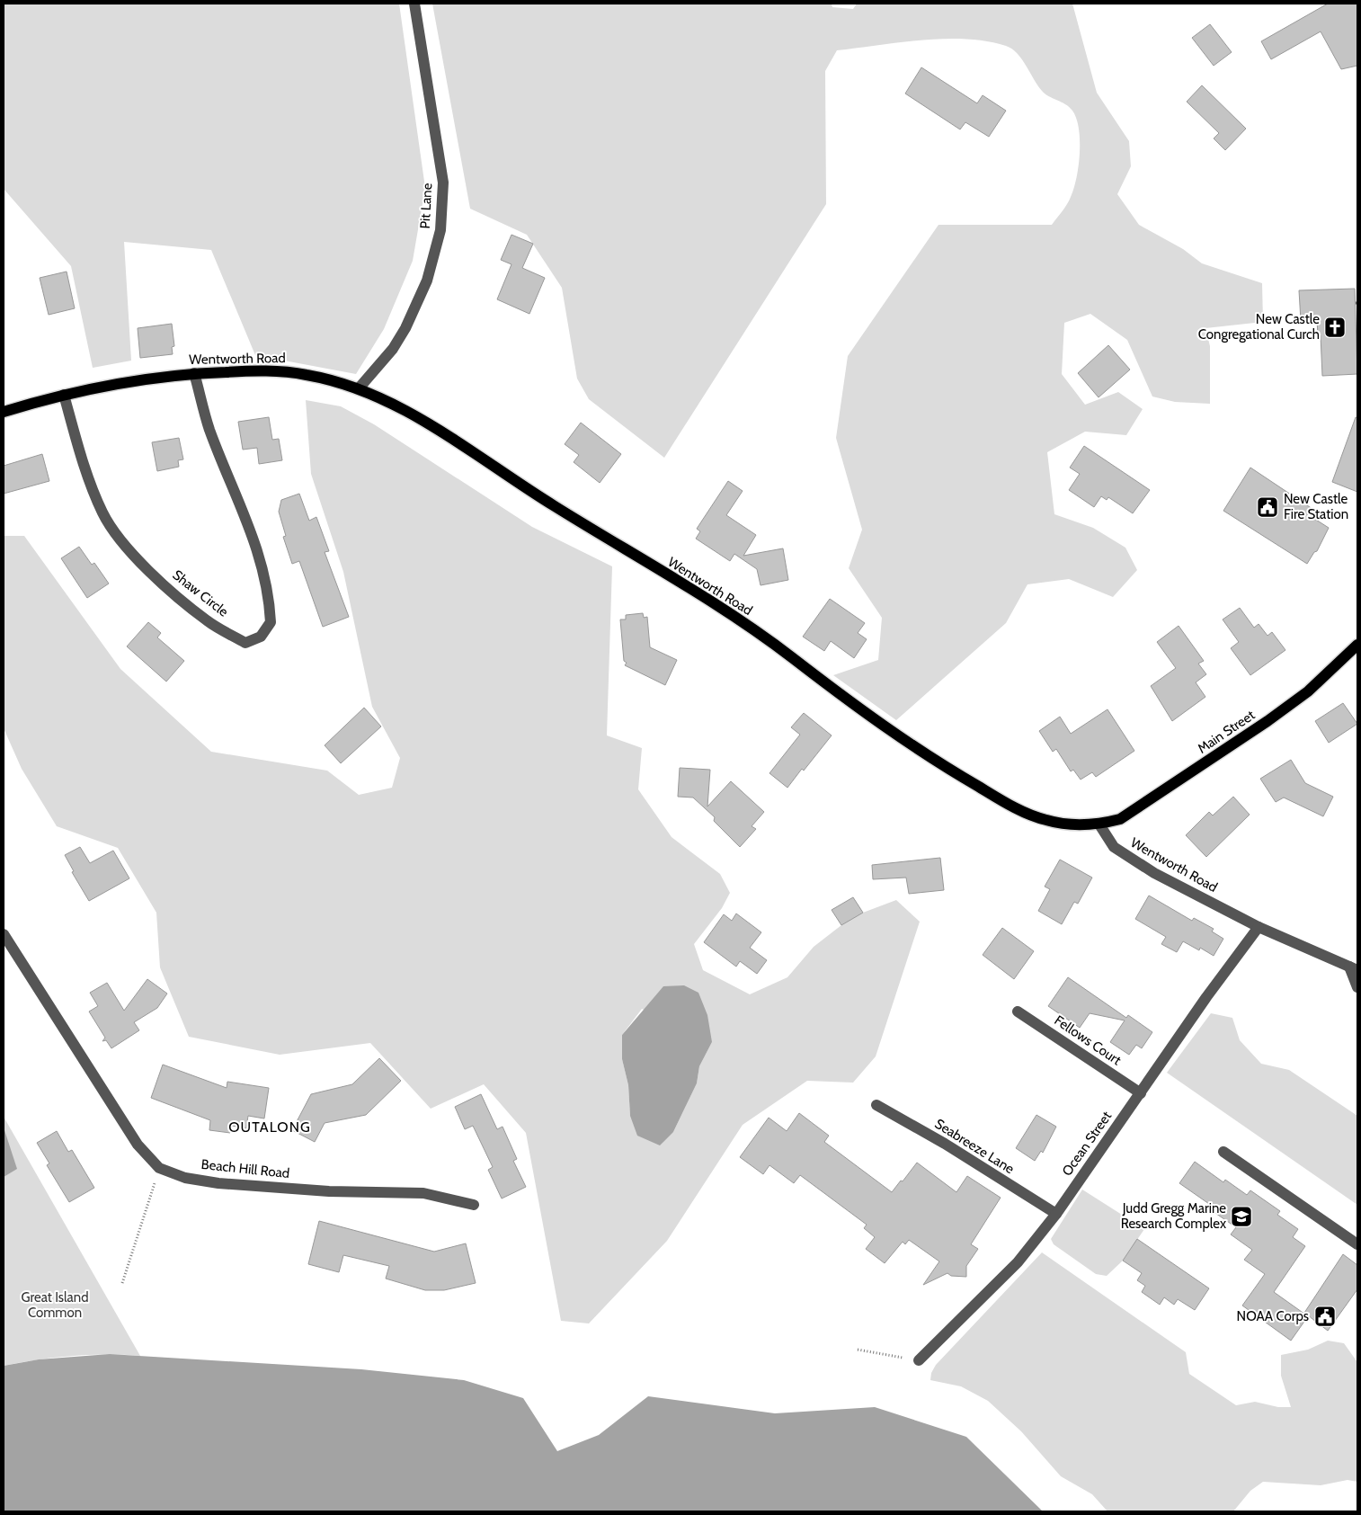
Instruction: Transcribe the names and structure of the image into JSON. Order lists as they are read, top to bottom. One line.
{"streets":{"main road":["Wentworth Road","Main Street"],"street":["Pit Lane","Shaw Circle","Fellows Court","Ocean Street","Seabreeze Lane","Beach Hill Road"]},"crossings":[["Pit Lane","Wentworth Road"],["Wentworth Road","Shaw Circle"],["Wentworth Road","Main Street"],["Wentworth Road","Ocean Street"],["Fellows Court","Ocean Street"],["Ocean Street","Seabreeze Lane"]],"districts":["OUTALONG"],"parks":["Great Island Common"],"places":{"church":["New Castle Congregational Curch"],"public building":["New Castle Fire Station","NOAA Corps"],"school or university":["Judd Gregg Marine Research Complex"]}}
